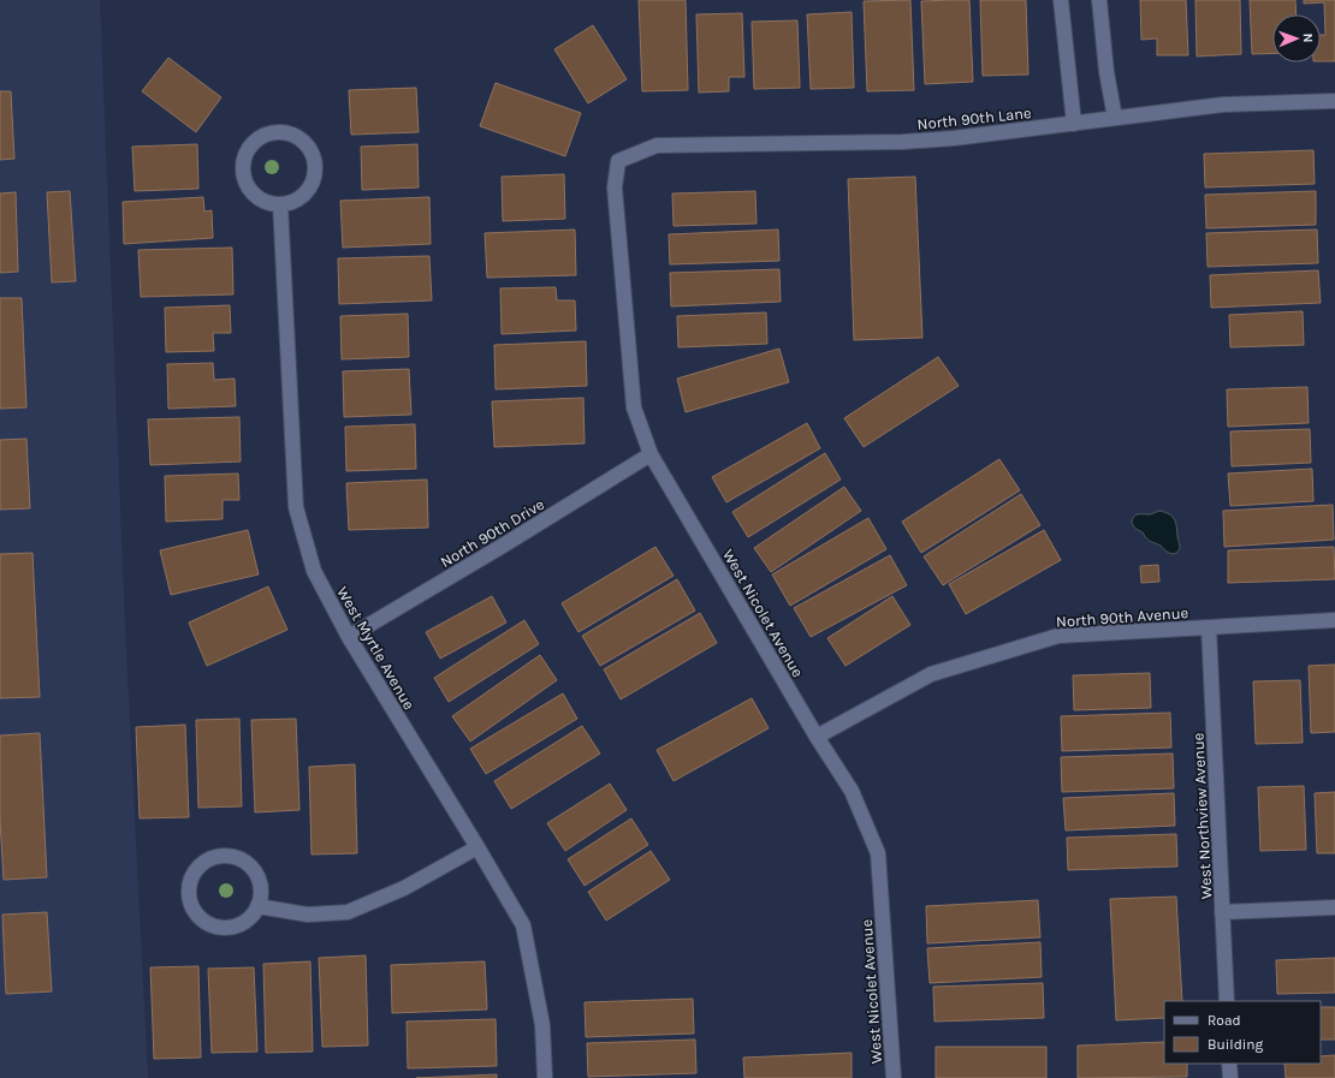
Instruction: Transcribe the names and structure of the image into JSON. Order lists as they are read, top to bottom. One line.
{"streets":{"street":["North 90th Lane","North 90th Drive","West Nicolet Avenue","North 90th Avenue","West Myrtle Avenue","West Northview Avenue"]},"crossings":[["North 90th Lane","West Nicolet Avenue"],["North 90th Drive","West Nicolet Avenue"],["North 90th Drive","West Myrtle Avenue"],["West Nicolet Avenue","North 90th Avenue"],["North 90th Avenue","West Northview Avenue"]],"legend":["Road","Building"],"north":"right"}
